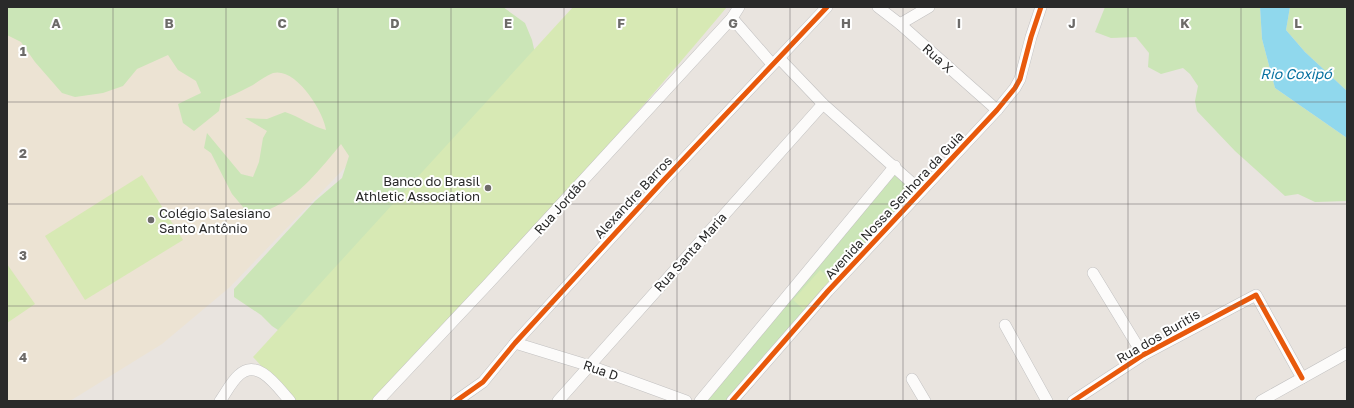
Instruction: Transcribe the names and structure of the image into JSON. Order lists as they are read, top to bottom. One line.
{"streets":{"street":["Rua X","Alexandre Barros","Avenida Nossa Senhora da Guia","Rua Jordão","Rua Santa Maria","Rua dos Buritis","Rua D"]},"crossings":[["Rua X","Avenida Nossa Senhora da Guia"],["Alexandre Barros","Rua D"],["Rua Santa Maria","Rua D"]],"water":["Rio Coxipó"],"places":["Banco do Brasil Athletic Association","Colégio Salesiano Santo Antônio"],"grid":{"columns":["A","B","C","D","E","F","G","H","I","J","K","L"],"rows":["1","2","3","4"]}}
